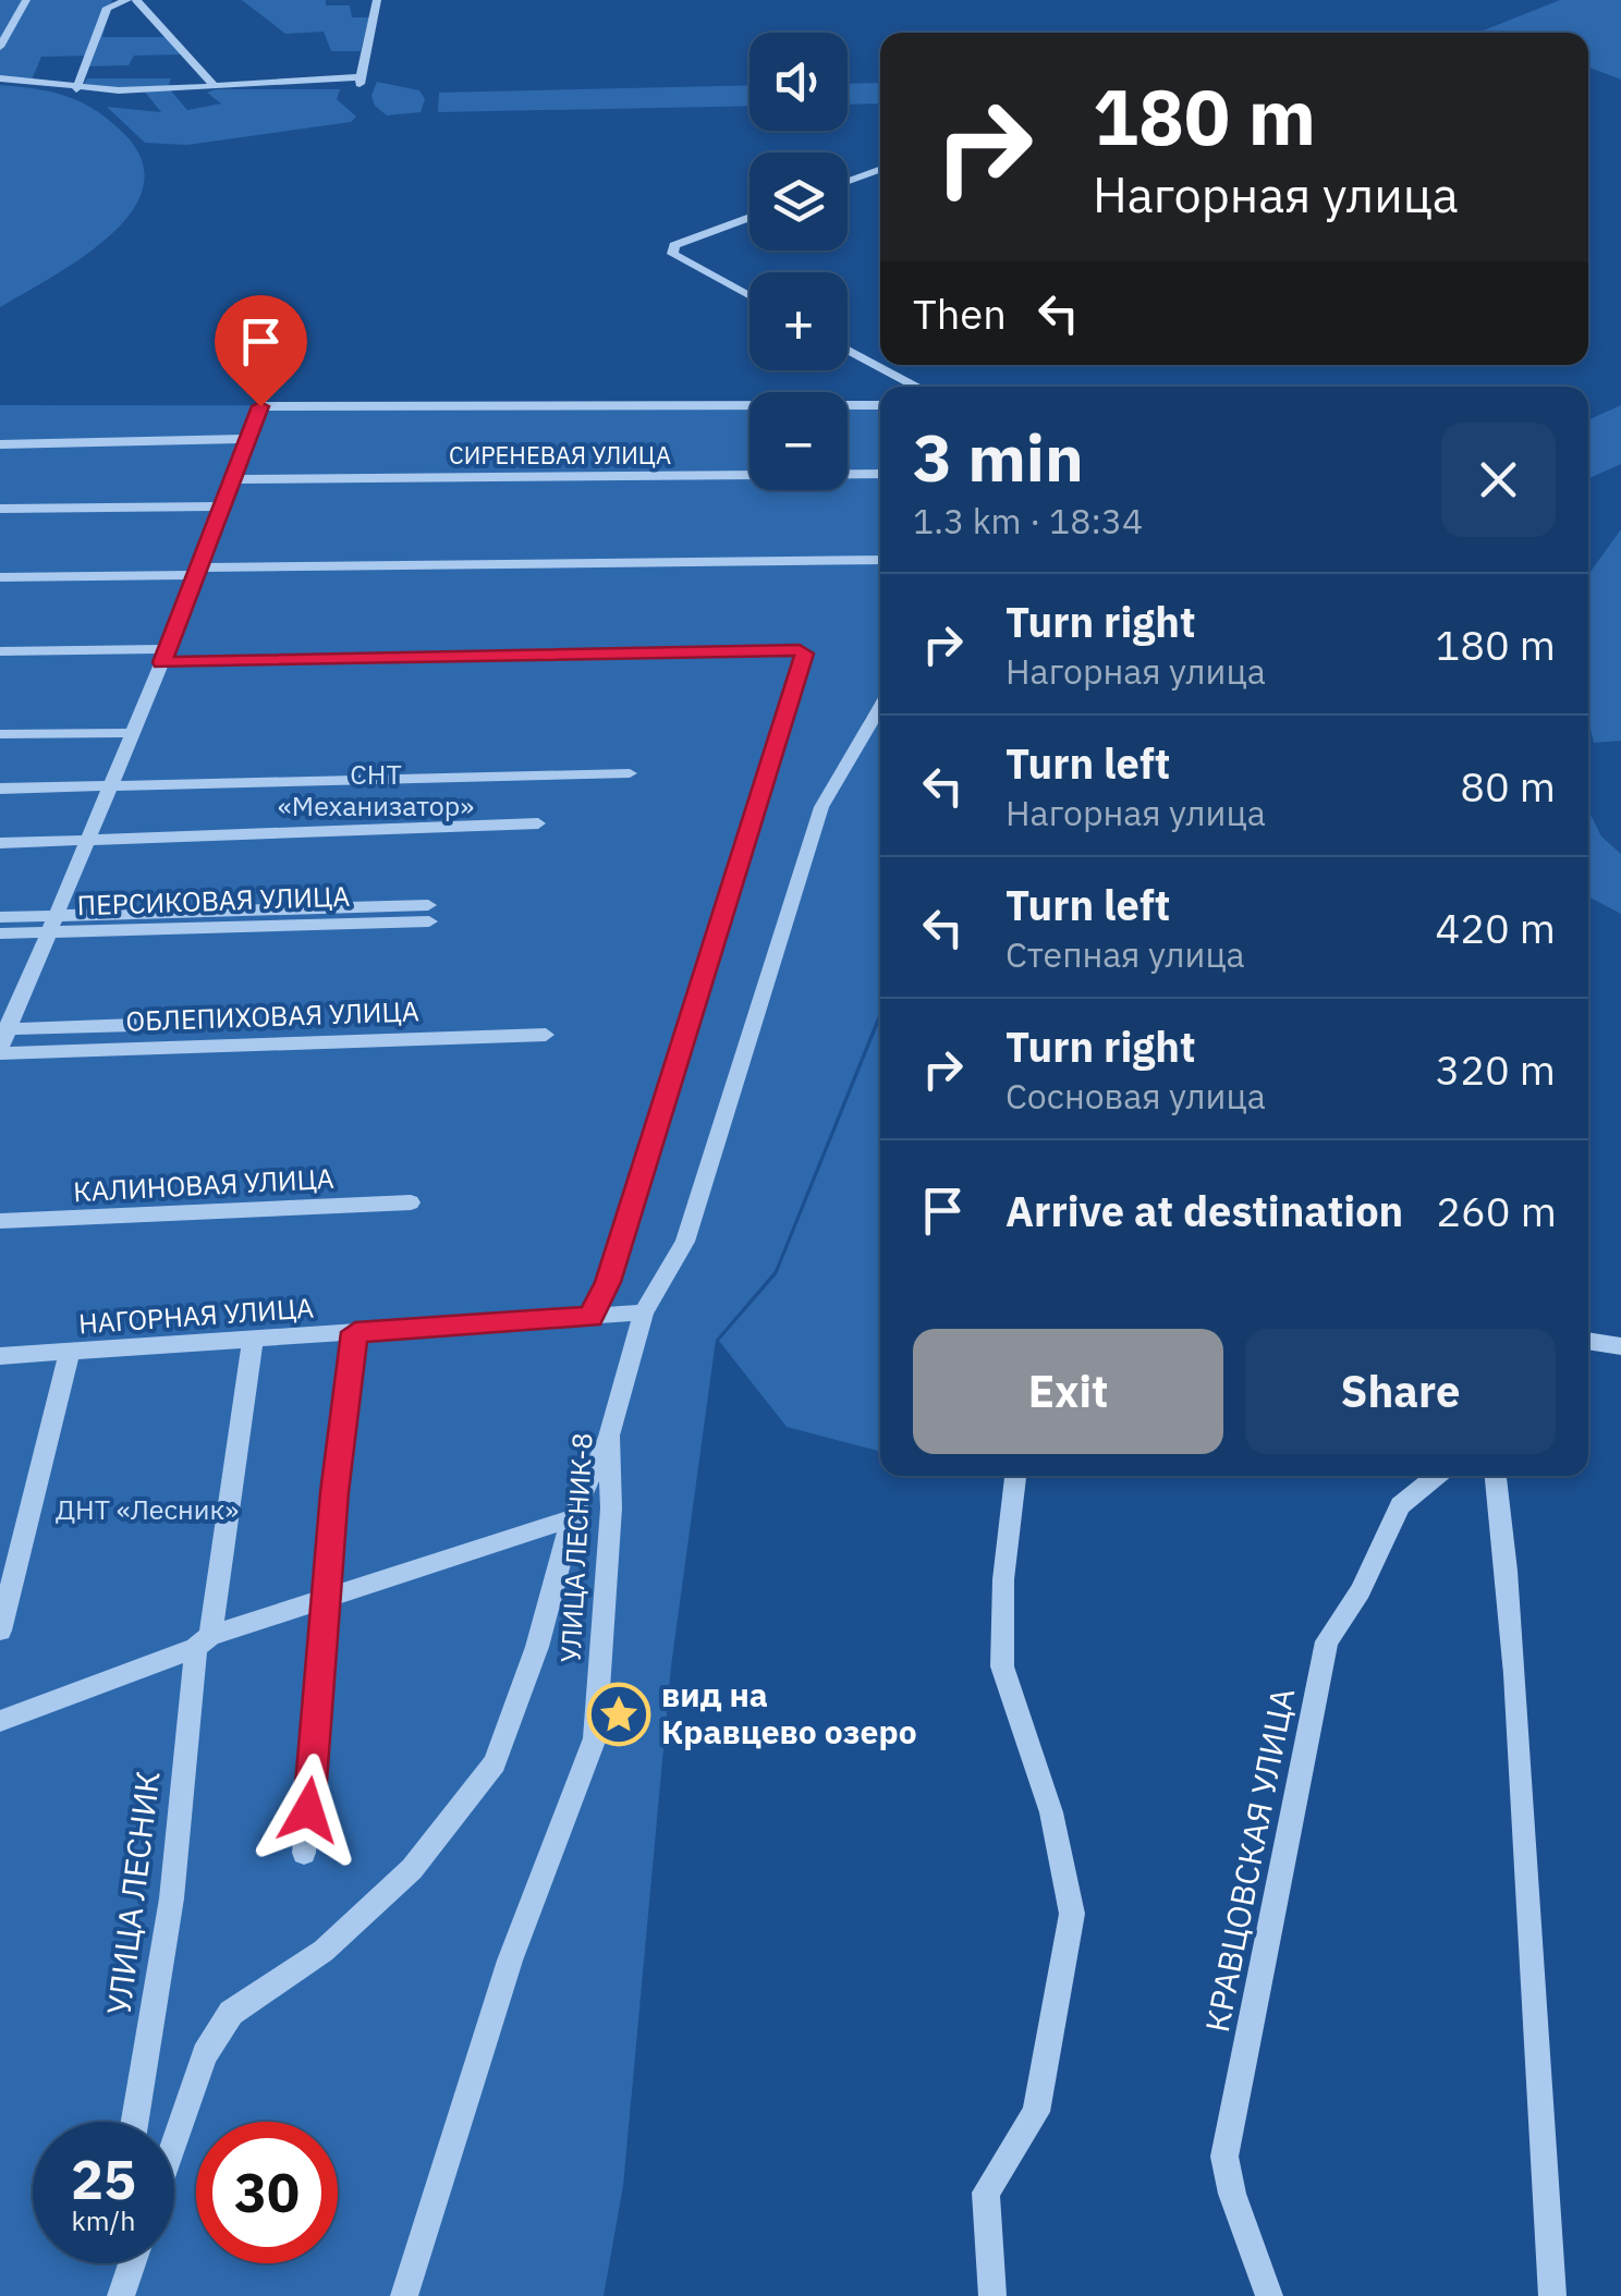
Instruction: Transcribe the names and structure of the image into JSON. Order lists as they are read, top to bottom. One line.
{"streets":{"street":["СИРЕНЕВАЯ УЛИЦА","ПЕРСИКОВАЯ УЛИЦА","ОБЛЕПИХОВАЯ УЛИЦА","КАЛИНОВАЯ УЛИЦА","НАГОРНАЯ УЛИЦА","УЛИЦА ЛЕСНИК-8","КРАВЦОВСКАЯ УЛИЦА","УЛИЦА ЛЕСНИК"]},"crossings":[["НАГОРНАЯ УЛИЦА","УЛИЦА ЛЕСНИК-8"],["НАГОРНАЯ УЛИЦА","УЛИЦА ЛЕСНИК"]],"parks":["СНТ «Механизатор»","ДНТ «Лесник»"],"places":{"place":["вид на Кравцево озеро"]},"page":{"map_buttons":["+","−"],"turn":["180 m","Нагорная улица"],"then":"Then","heading":["3 min","1.3 km · 18:34"],"list":[{"name":"Turn right","note":"Нагорная улица","value":"180 m"},{"name":"Turn left","note":"Нагорная улица","value":"80 m"},{"name":"Turn left","note":"Степная улица","value":"420 m"},{"name":"Turn right","note":"Сосновая улица","value":"320 m"},{"name":"Arrive at destination","value":"260 m"}],"buttons":["Exit","Share"],"speed":"25 km/h","limit":"30"}}
